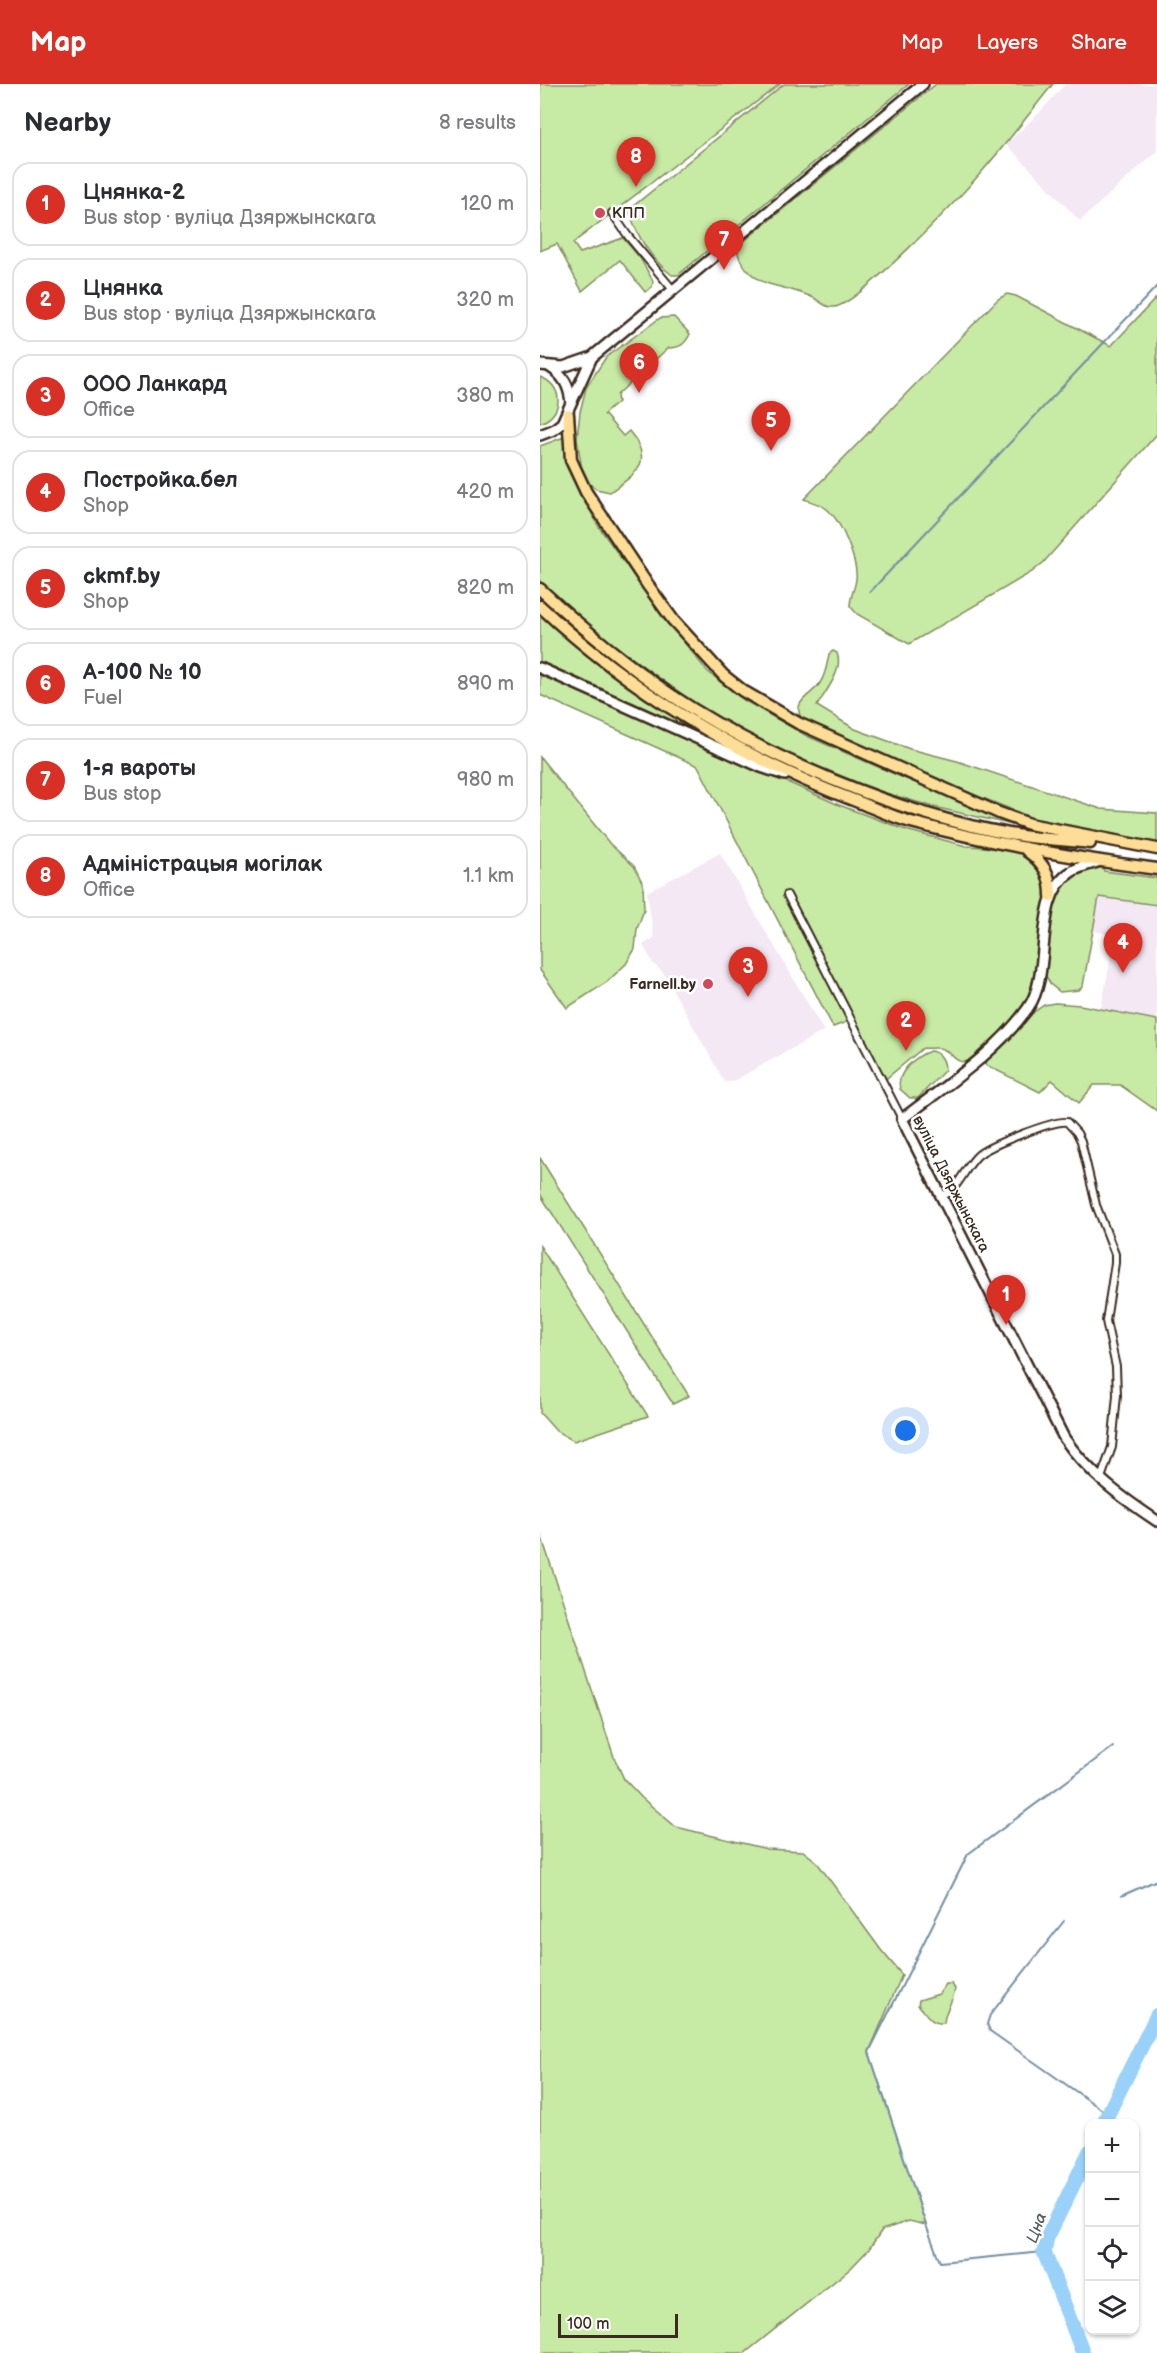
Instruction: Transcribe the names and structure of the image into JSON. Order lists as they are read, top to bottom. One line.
{"streets":{"main road":["вуліца Дзяржынскага"]},"water":["Цна"],"places":["КПП","Farnell.by"],"scale_bar":"100 m","page":{"header":"Map","nav":["Map","Layers","Share"],"heading":["Nearby","8 results"],"pins":["8","7","6","5","4","3","2","1"],"list":[{"mark":"1","name":"Цнянка-2","note":"Bus stop · вуліца Дзяржынскага","value":"120 m"},{"mark":"2","name":"Цнянка","note":"Bus stop · вуліца Дзяржынскага","value":"320 m"},{"mark":"3","name":"ООО Ланкард","note":"Office","value":"380 m"},{"mark":"4","name":"Постройка.бел","note":"Shop","value":"420 m"},{"mark":"5","name":"ckmf.by","note":"Shop","value":"820 m"},{"mark":"6","name":"А-100 № 10","note":"Fuel","value":"890 m"},{"mark":"7","name":"1-я вароты","note":"Bus stop","value":"980 m"},{"mark":"8","name":"Адміністрацыя могілак","note":"Office","value":"1.1 km"}],"map_buttons":["+","−"],"scale":"100 m"}}
